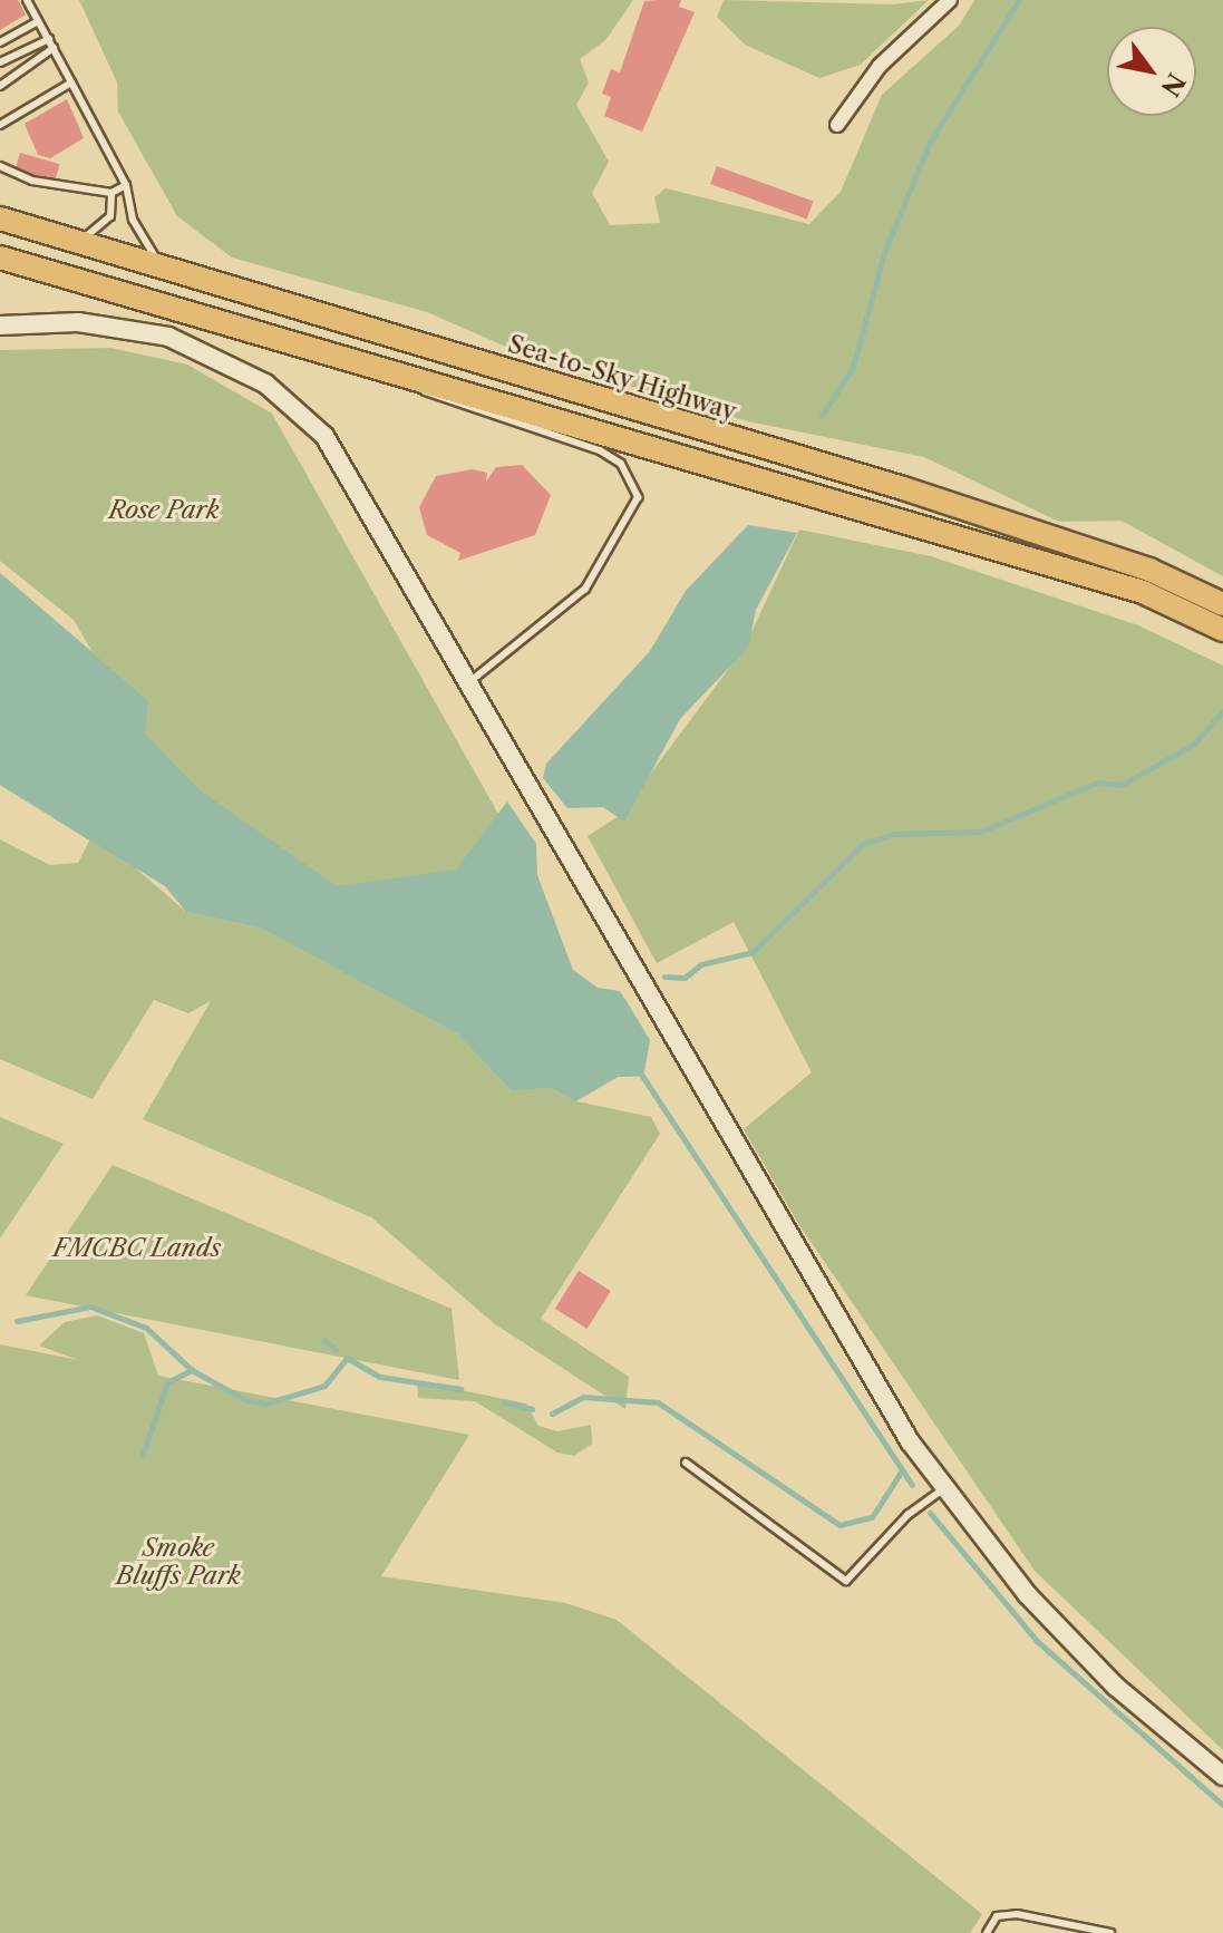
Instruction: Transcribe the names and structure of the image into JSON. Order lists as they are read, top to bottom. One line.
{"streets":{"highway":["Sea-to-Sky Highway"]},"parks":["Rose Park","FMCBC Lands","Smoke Bluffs Park"],"north":"bottom right"}
